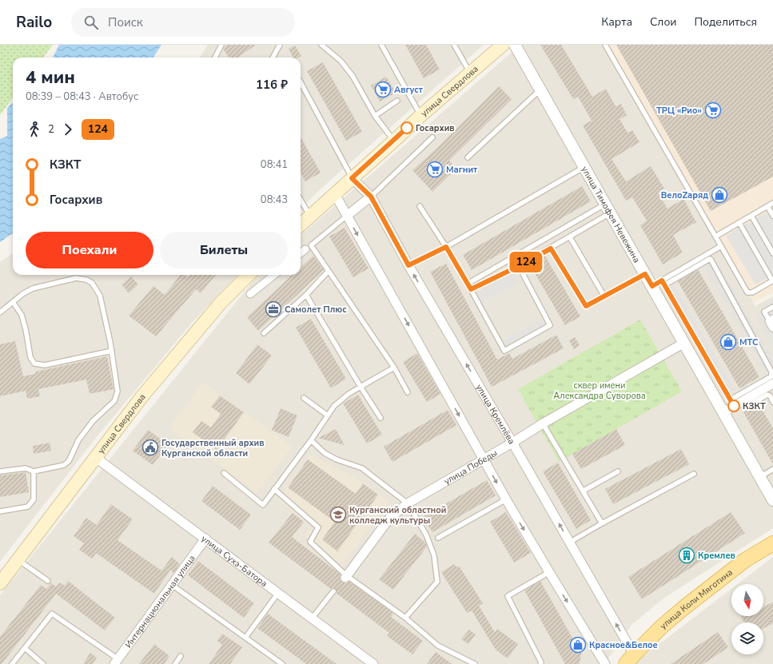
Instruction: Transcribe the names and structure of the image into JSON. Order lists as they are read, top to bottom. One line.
{"streets":{"main road":["улица Свердлова","улица Коли Мяготина"],"street":["улица Тимофея Невежина","улица Кремлёва","улица Победы","улица Сухэ-Батора","Интернациональная улица"]},"crossings":[["улица Свердлова","улица Кремлёва"],["улица Свердлова","улица Сухэ-Батора"],["улица Тимофея Невежина","улица Победы"],["улица Кремлёва","улица Победы"],["улица Кремлёва","улица Коли Мяготина"],["улица Сухэ-Батора","Интернациональная улица"]],"parks":["сквер имени Александра Суворова"],"places":{"supermarket":["Август","ТРЦ «Рио»","Магнит"],"other":["Госархив","КЗКТ"],"shop":["ВелоZаряд","МТС","Красное&Белое"],"office":["Самолет Плюс"],"public building":["Государственный архив Курганской области"],"school or university":["Курганский областной колледж культуры"],"building":["Кремлев"]},"lines":["bus line 124"],"north":"bottom","page":{"header":"Railo","search":"Поиск","nav":["Карта","Слои","Поделиться"],"on_map":"124","heading":["4 мин","08:39 – 08:43 · Автобус","116 ₽"],"legs":["2","124"],"list":[{"name":"КЗКТ","value":"08:41"},{"name":"Госархив","value":"08:43"}],"buttons":["Поехали","Билеты"]}}
